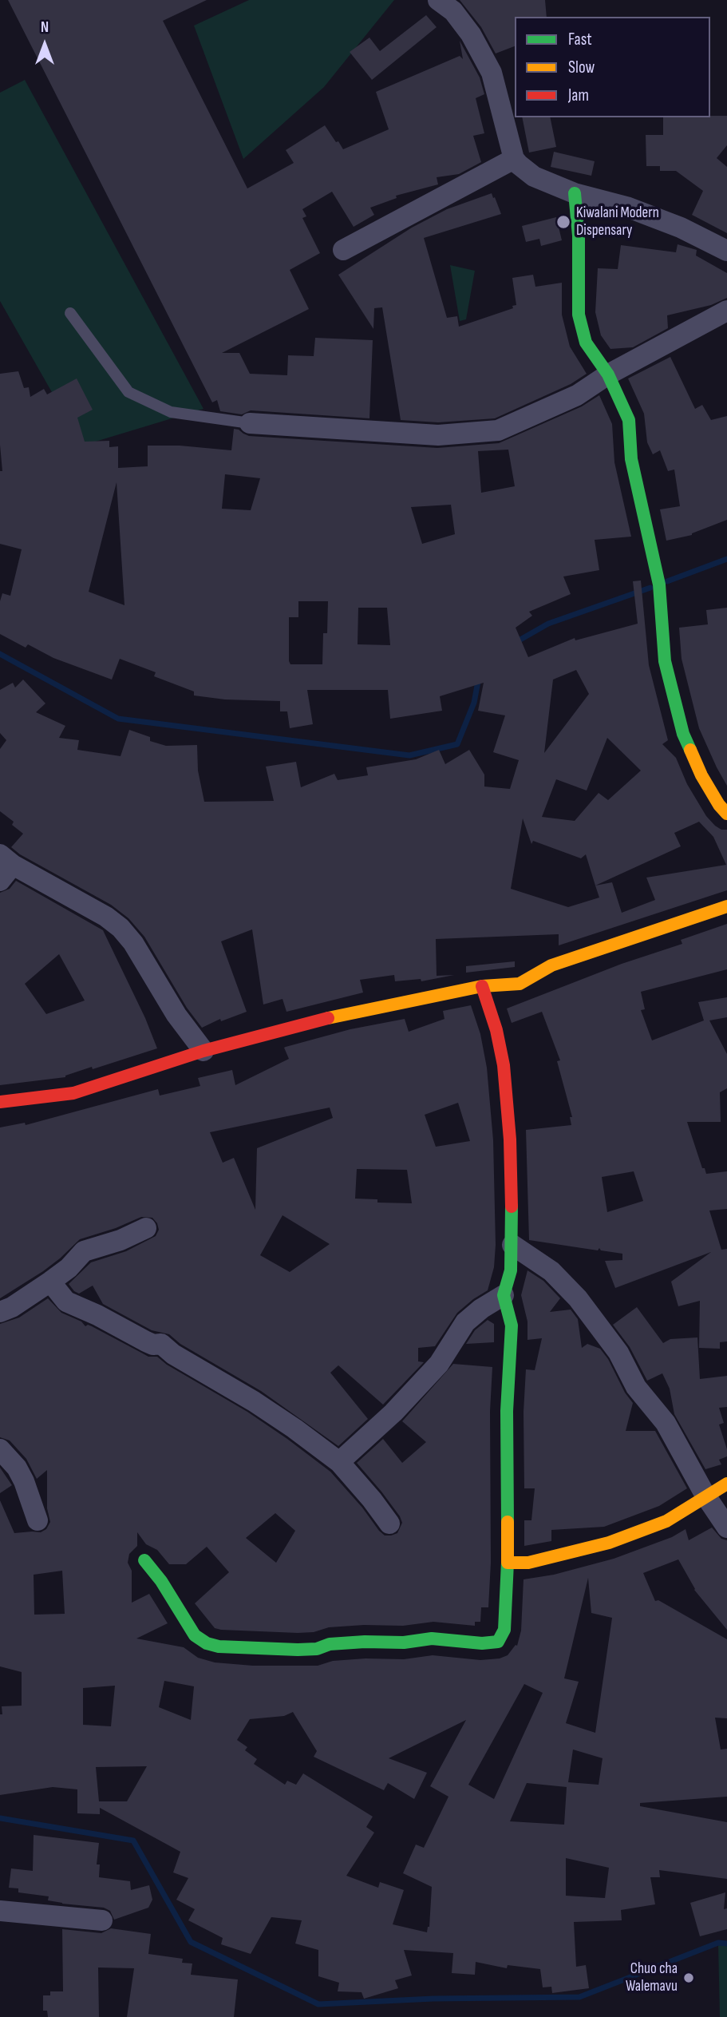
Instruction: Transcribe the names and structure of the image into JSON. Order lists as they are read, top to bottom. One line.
{"places":["Kiwalani Modern Dispensary","Chuo cha Walemavu"],"legend":["Fast","Slow","Jam"],"north":"top"}
